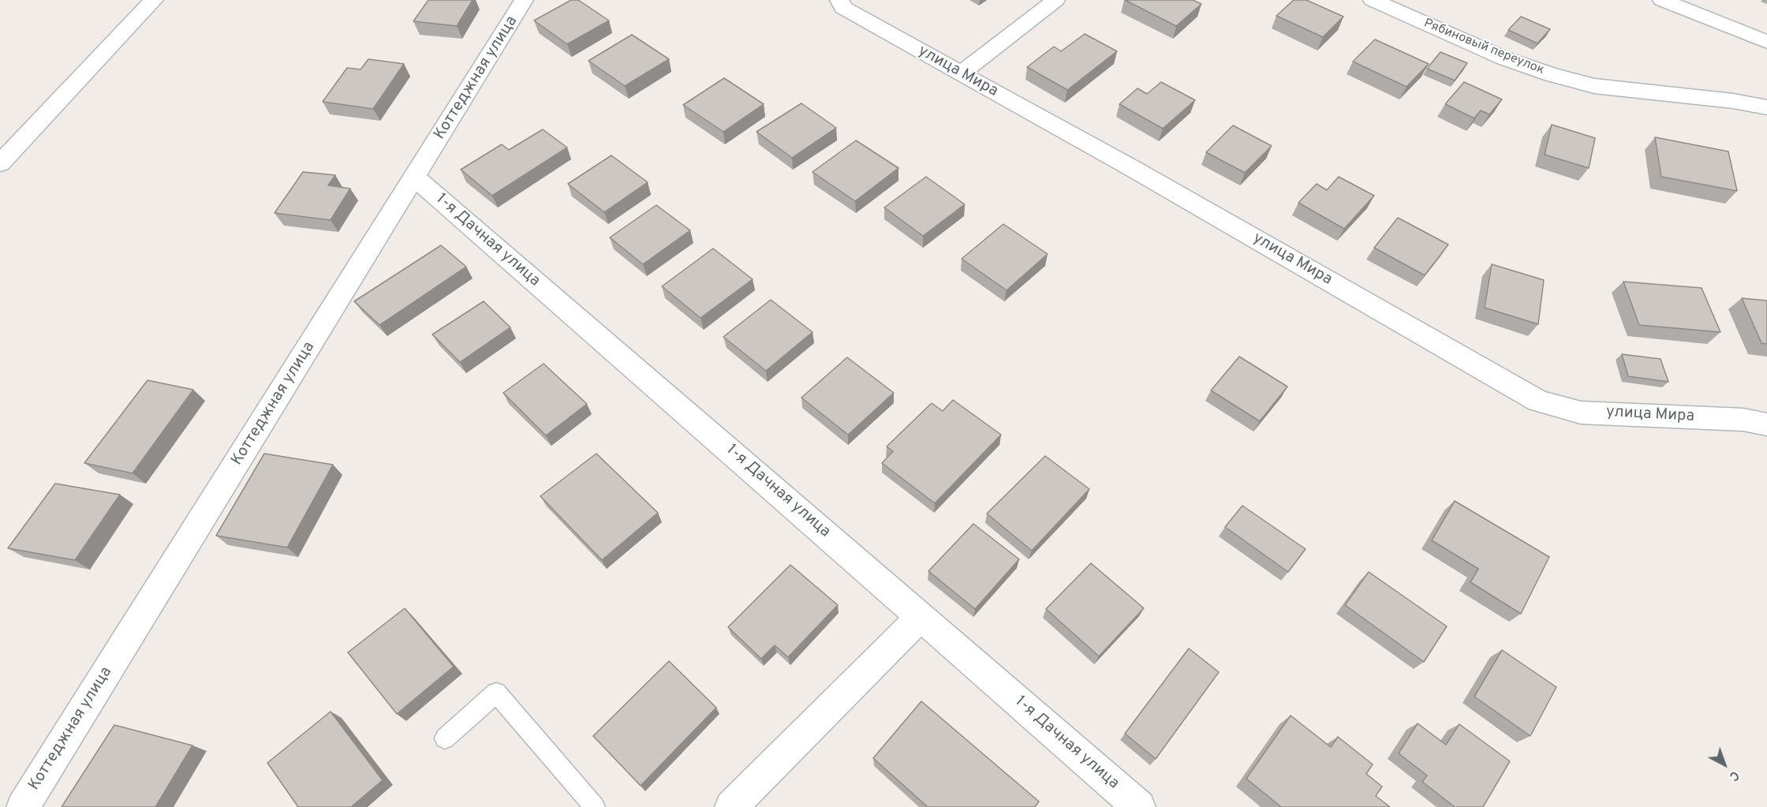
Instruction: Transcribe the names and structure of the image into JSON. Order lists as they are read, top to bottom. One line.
{"streets":{"street":["Рябиновый переулок","улица Мира","Коттеджная улица","1-я Дачная улица"]},"crossings":[["Коттеджная улица","1-я Дачная улица"]],"north":"bottom right"}
